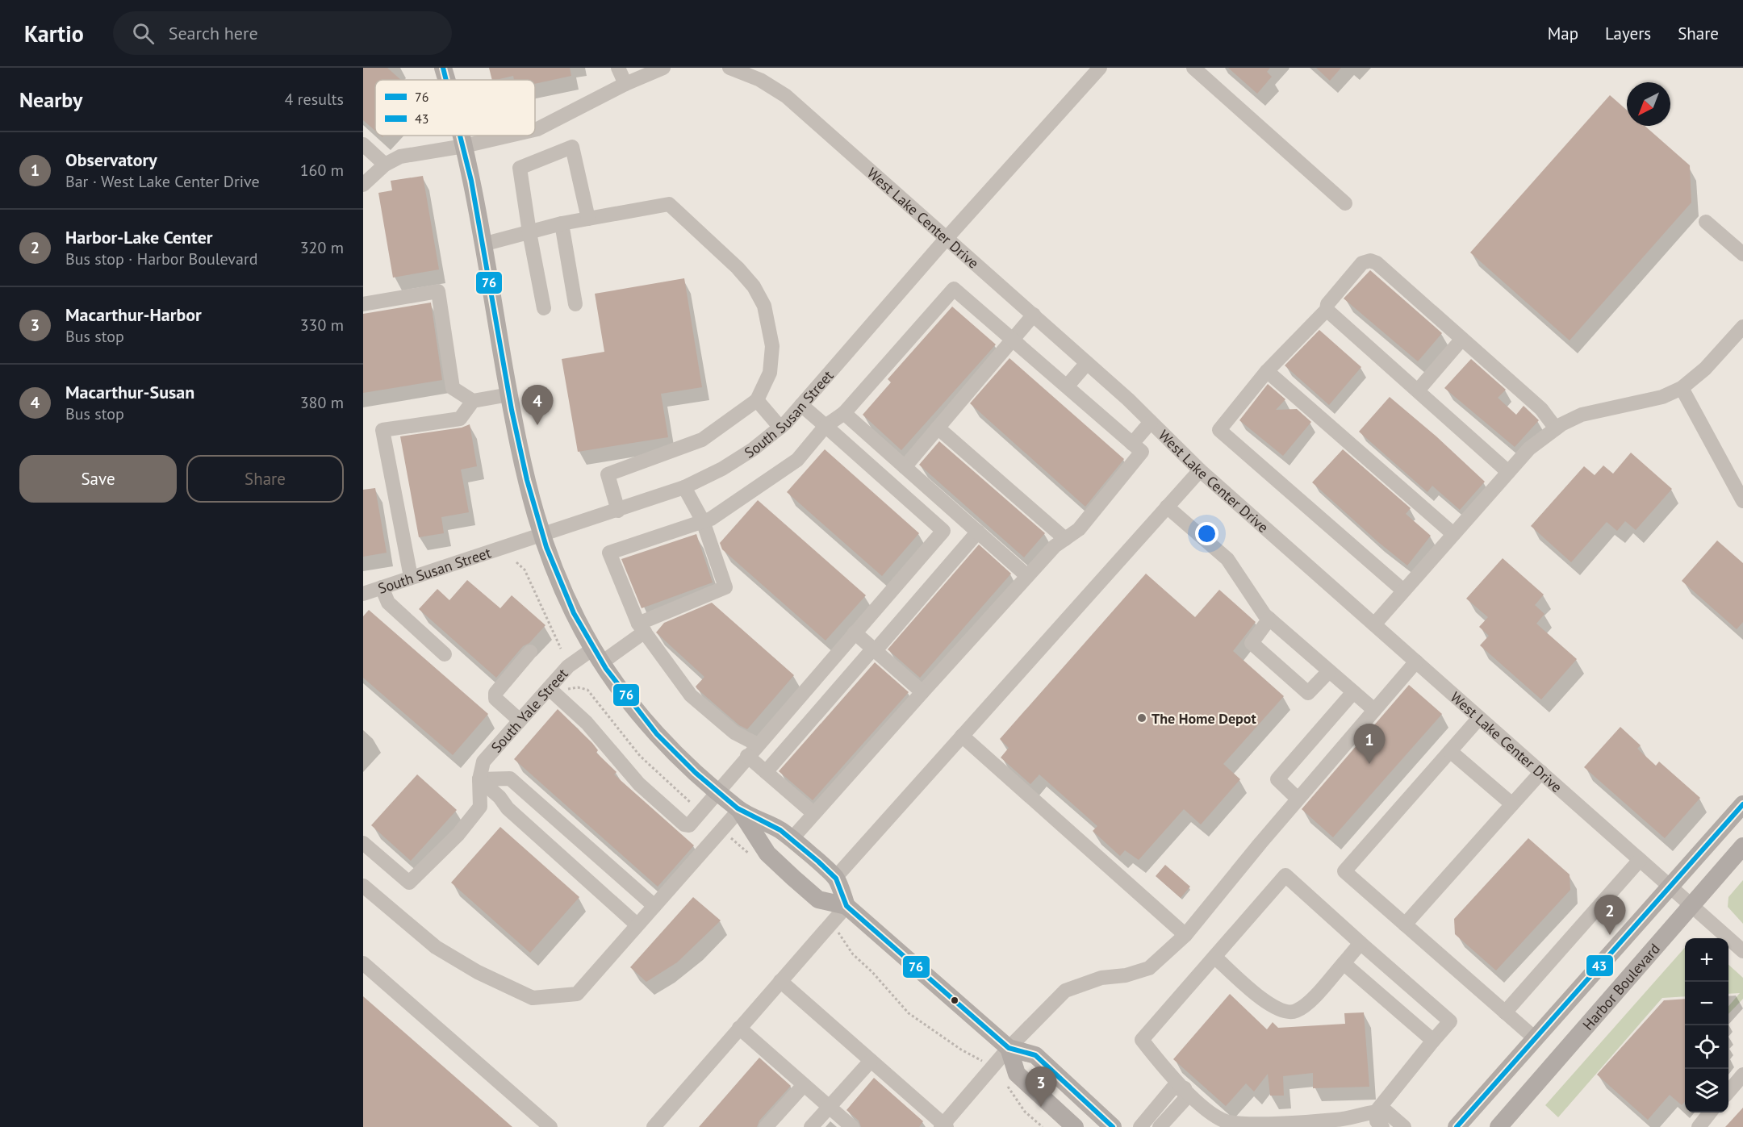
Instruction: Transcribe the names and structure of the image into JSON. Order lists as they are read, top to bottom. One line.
{"streets":{"main road":["Harbor Boulevard"],"street":["West Lake Center Drive","South Susan Street","South Yale Street"]},"crossings":[["West Lake Center Drive","South Susan Street"],["West Lake Center Drive","Harbor Boulevard"]],"places":["The Home Depot"],"lines":["transit line 76","transit line 43"],"legend":["76","43"],"north":"bottom left","page":{"header":"Kartio","search":"Search here","nav":["Map","Layers","Share"],"heading":["Nearby","4 results"],"list":[{"mark":"1","name":"Observatory","note":"Bar · West Lake Center Drive","value":"160 m"},{"mark":"2","name":"Harbor-Lake Center","note":"Bus stop · Harbor Boulevard","value":"320 m"},{"mark":"3","name":"Macarthur-Harbor","note":"Bus stop","value":"330 m"},{"mark":"4","name":"Macarthur-Susan","note":"Bus stop","value":"380 m"}],"pins":["4","1","2","3"],"buttons":["Save","Share"],"map_buttons":["+","−"]}}
